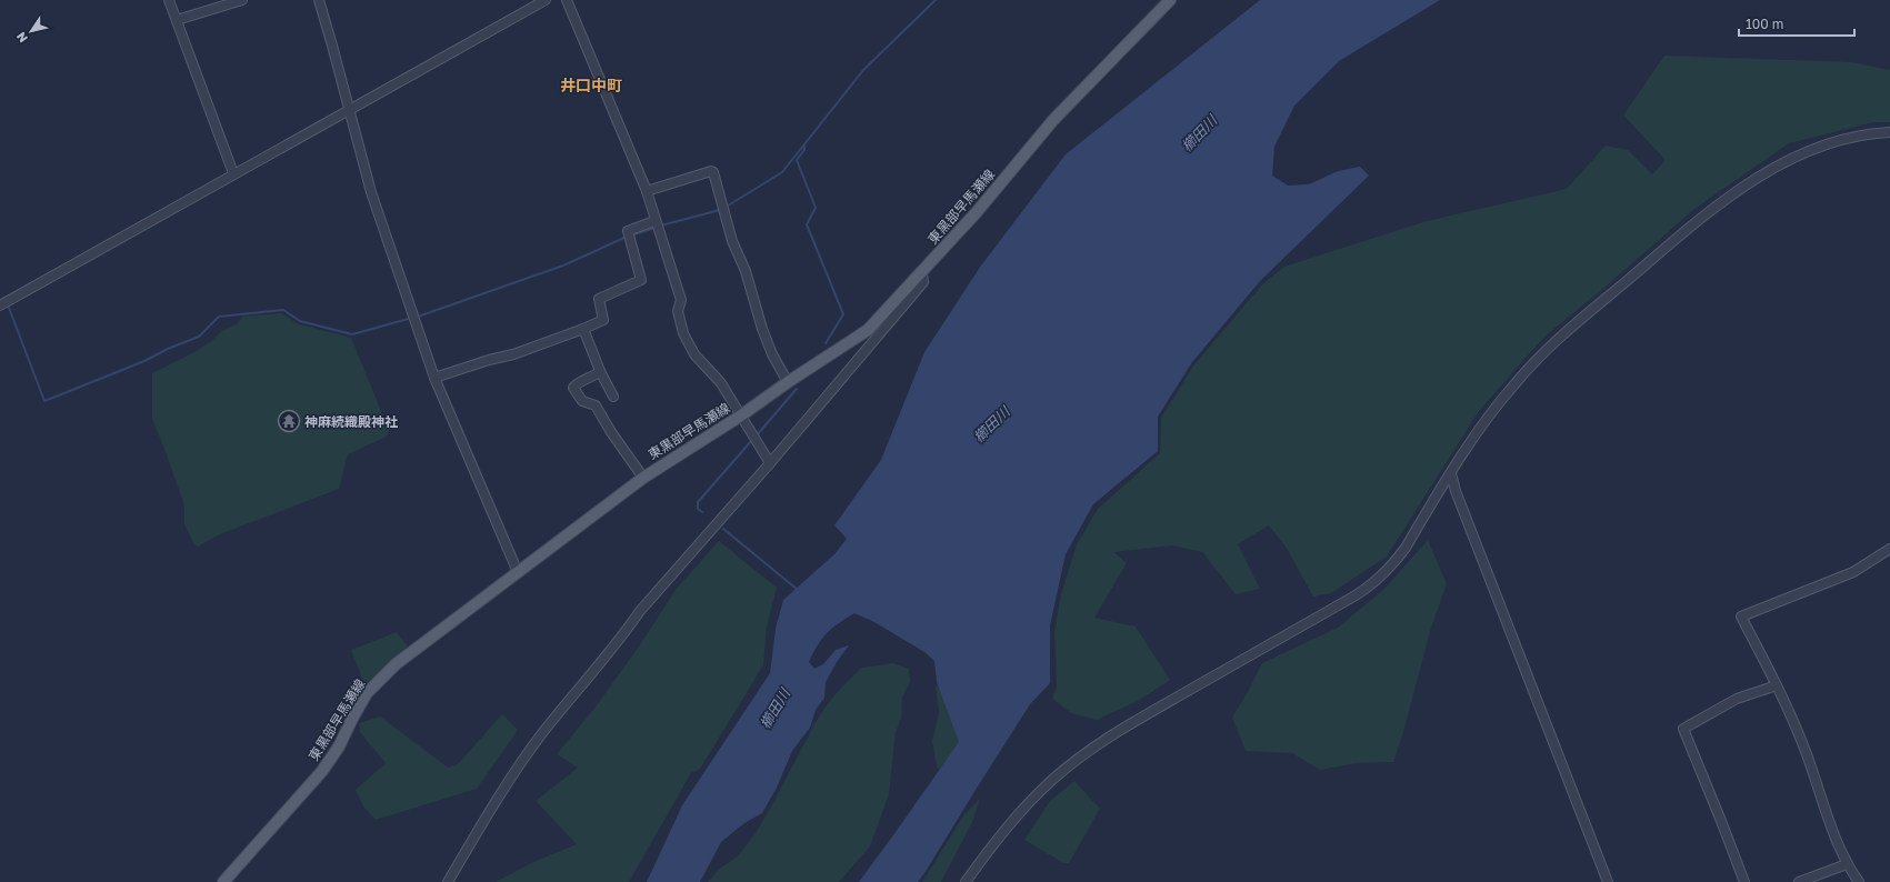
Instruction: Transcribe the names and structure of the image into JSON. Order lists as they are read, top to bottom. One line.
{"streets":{"main road":["東黒部早馬瀬線"]},"districts":["井口中町"],"water":["櫛田川"],"places":{"temple":["神麻続織殿神社"]},"scale_bar":"100 m","north":"bottom left"}
